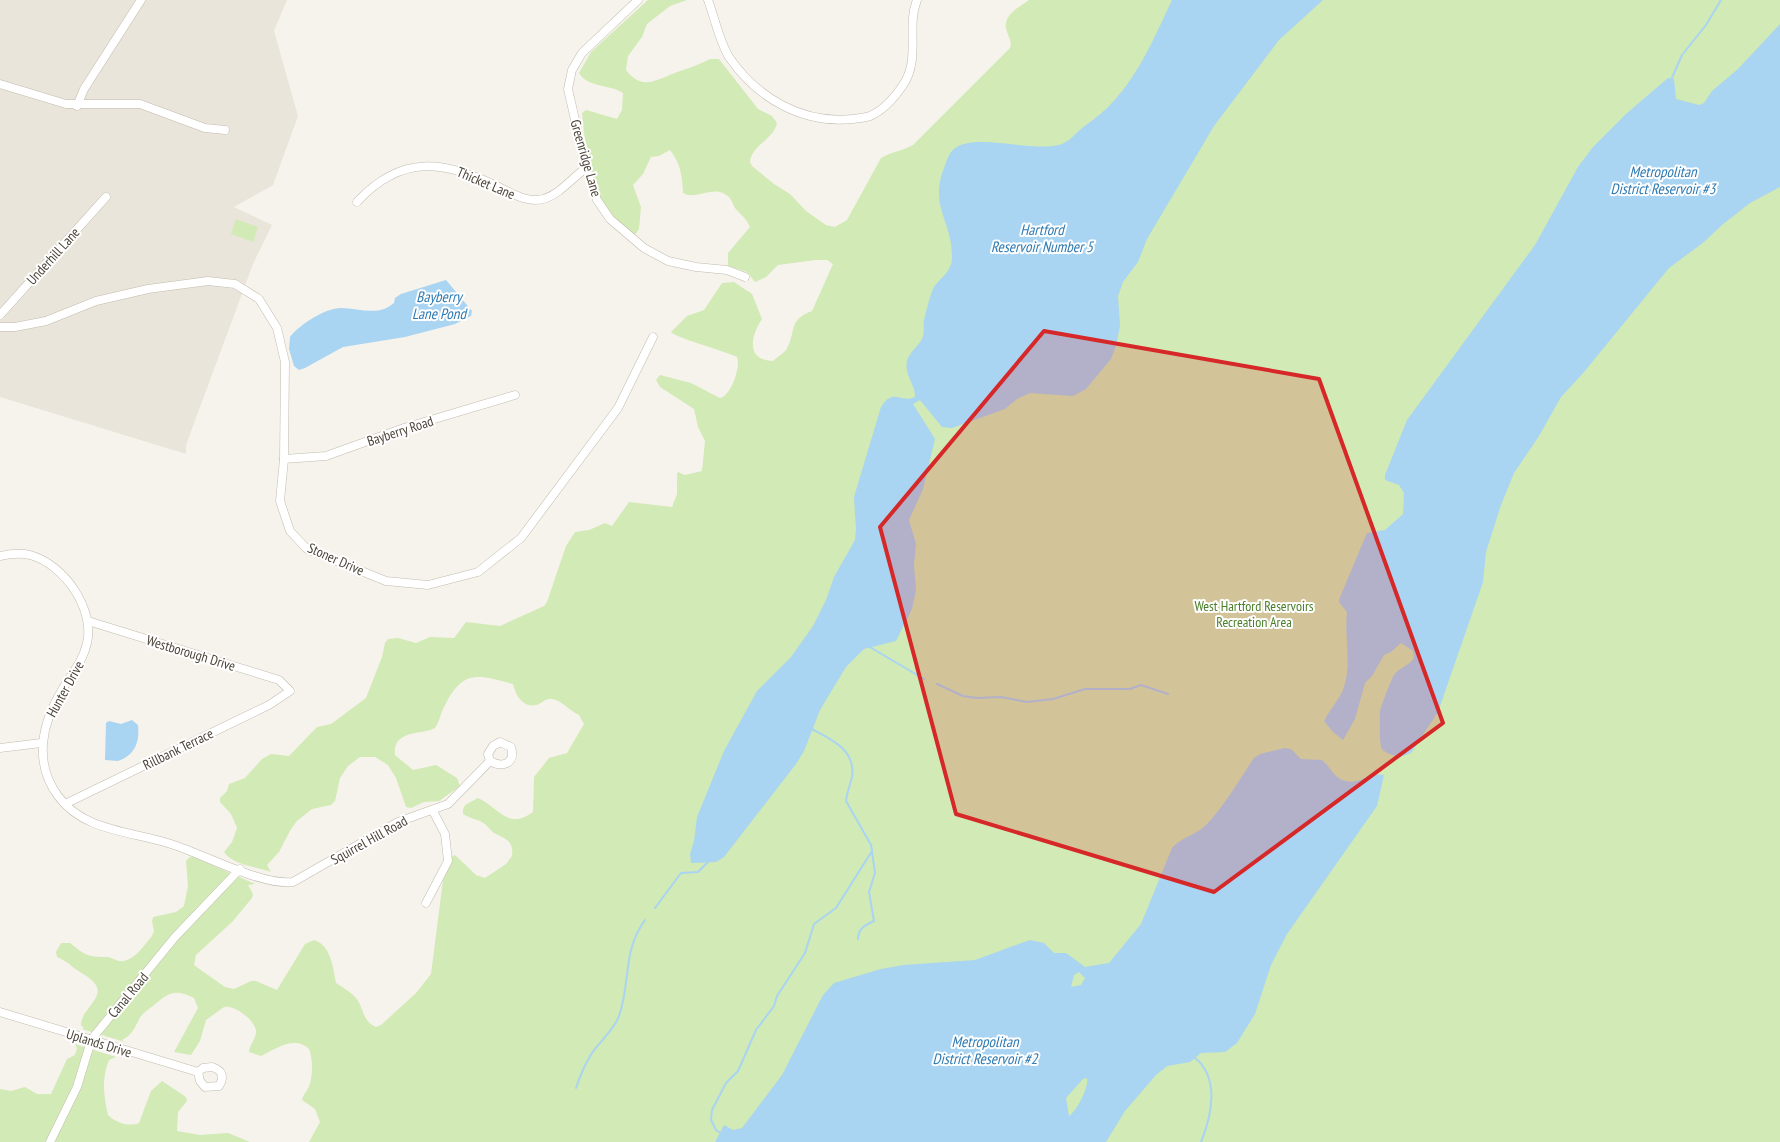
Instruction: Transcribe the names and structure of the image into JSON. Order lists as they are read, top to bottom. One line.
{"streets":{"street":["Greenridge Lane","Thicket Lane","Underhill Lane","Bayberry Road","Stoner Drive","Westborough Drive","Hunter Drive","Rillbank Terrace","Squirrel Hill Road","Canal Road","Uplands Drive"]},"crossings":[["Greenridge Lane","Thicket Lane"],["Bayberry Road","Stoner Drive"],["Westborough Drive","Hunter Drive"],["Westborough Drive","Rillbank Terrace"],["Hunter Drive","Rillbank Terrace"],["Hunter Drive","Squirrel Hill Road"],["Hunter Drive","Canal Road"],["Squirrel Hill Road","Canal Road"],["Canal Road","Uplands Drive"]],"water":["Metropolitan District Reservoir #3","Hartford Reservoir Number 5","Bayberry Lane Pond","Metropolitan District Reservoir #2"],"parks":["West Hartford Reservoirs Recreation Area"]}
